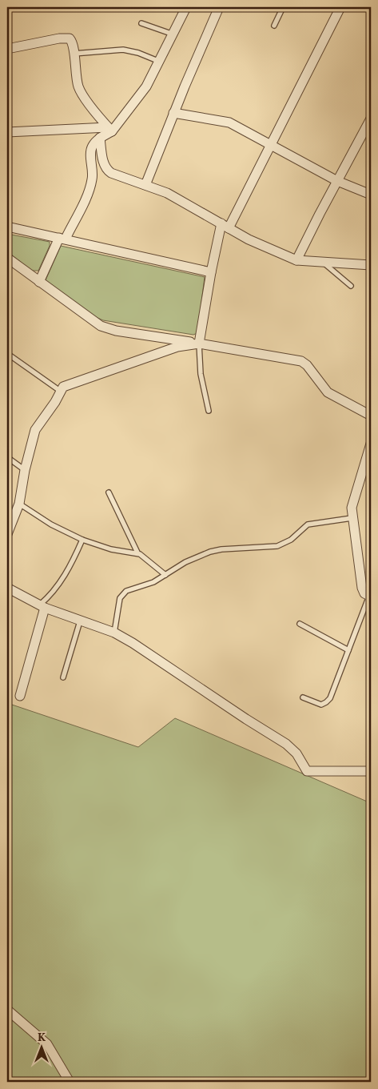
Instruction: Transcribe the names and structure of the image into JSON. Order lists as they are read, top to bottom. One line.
{"north":"top"}
